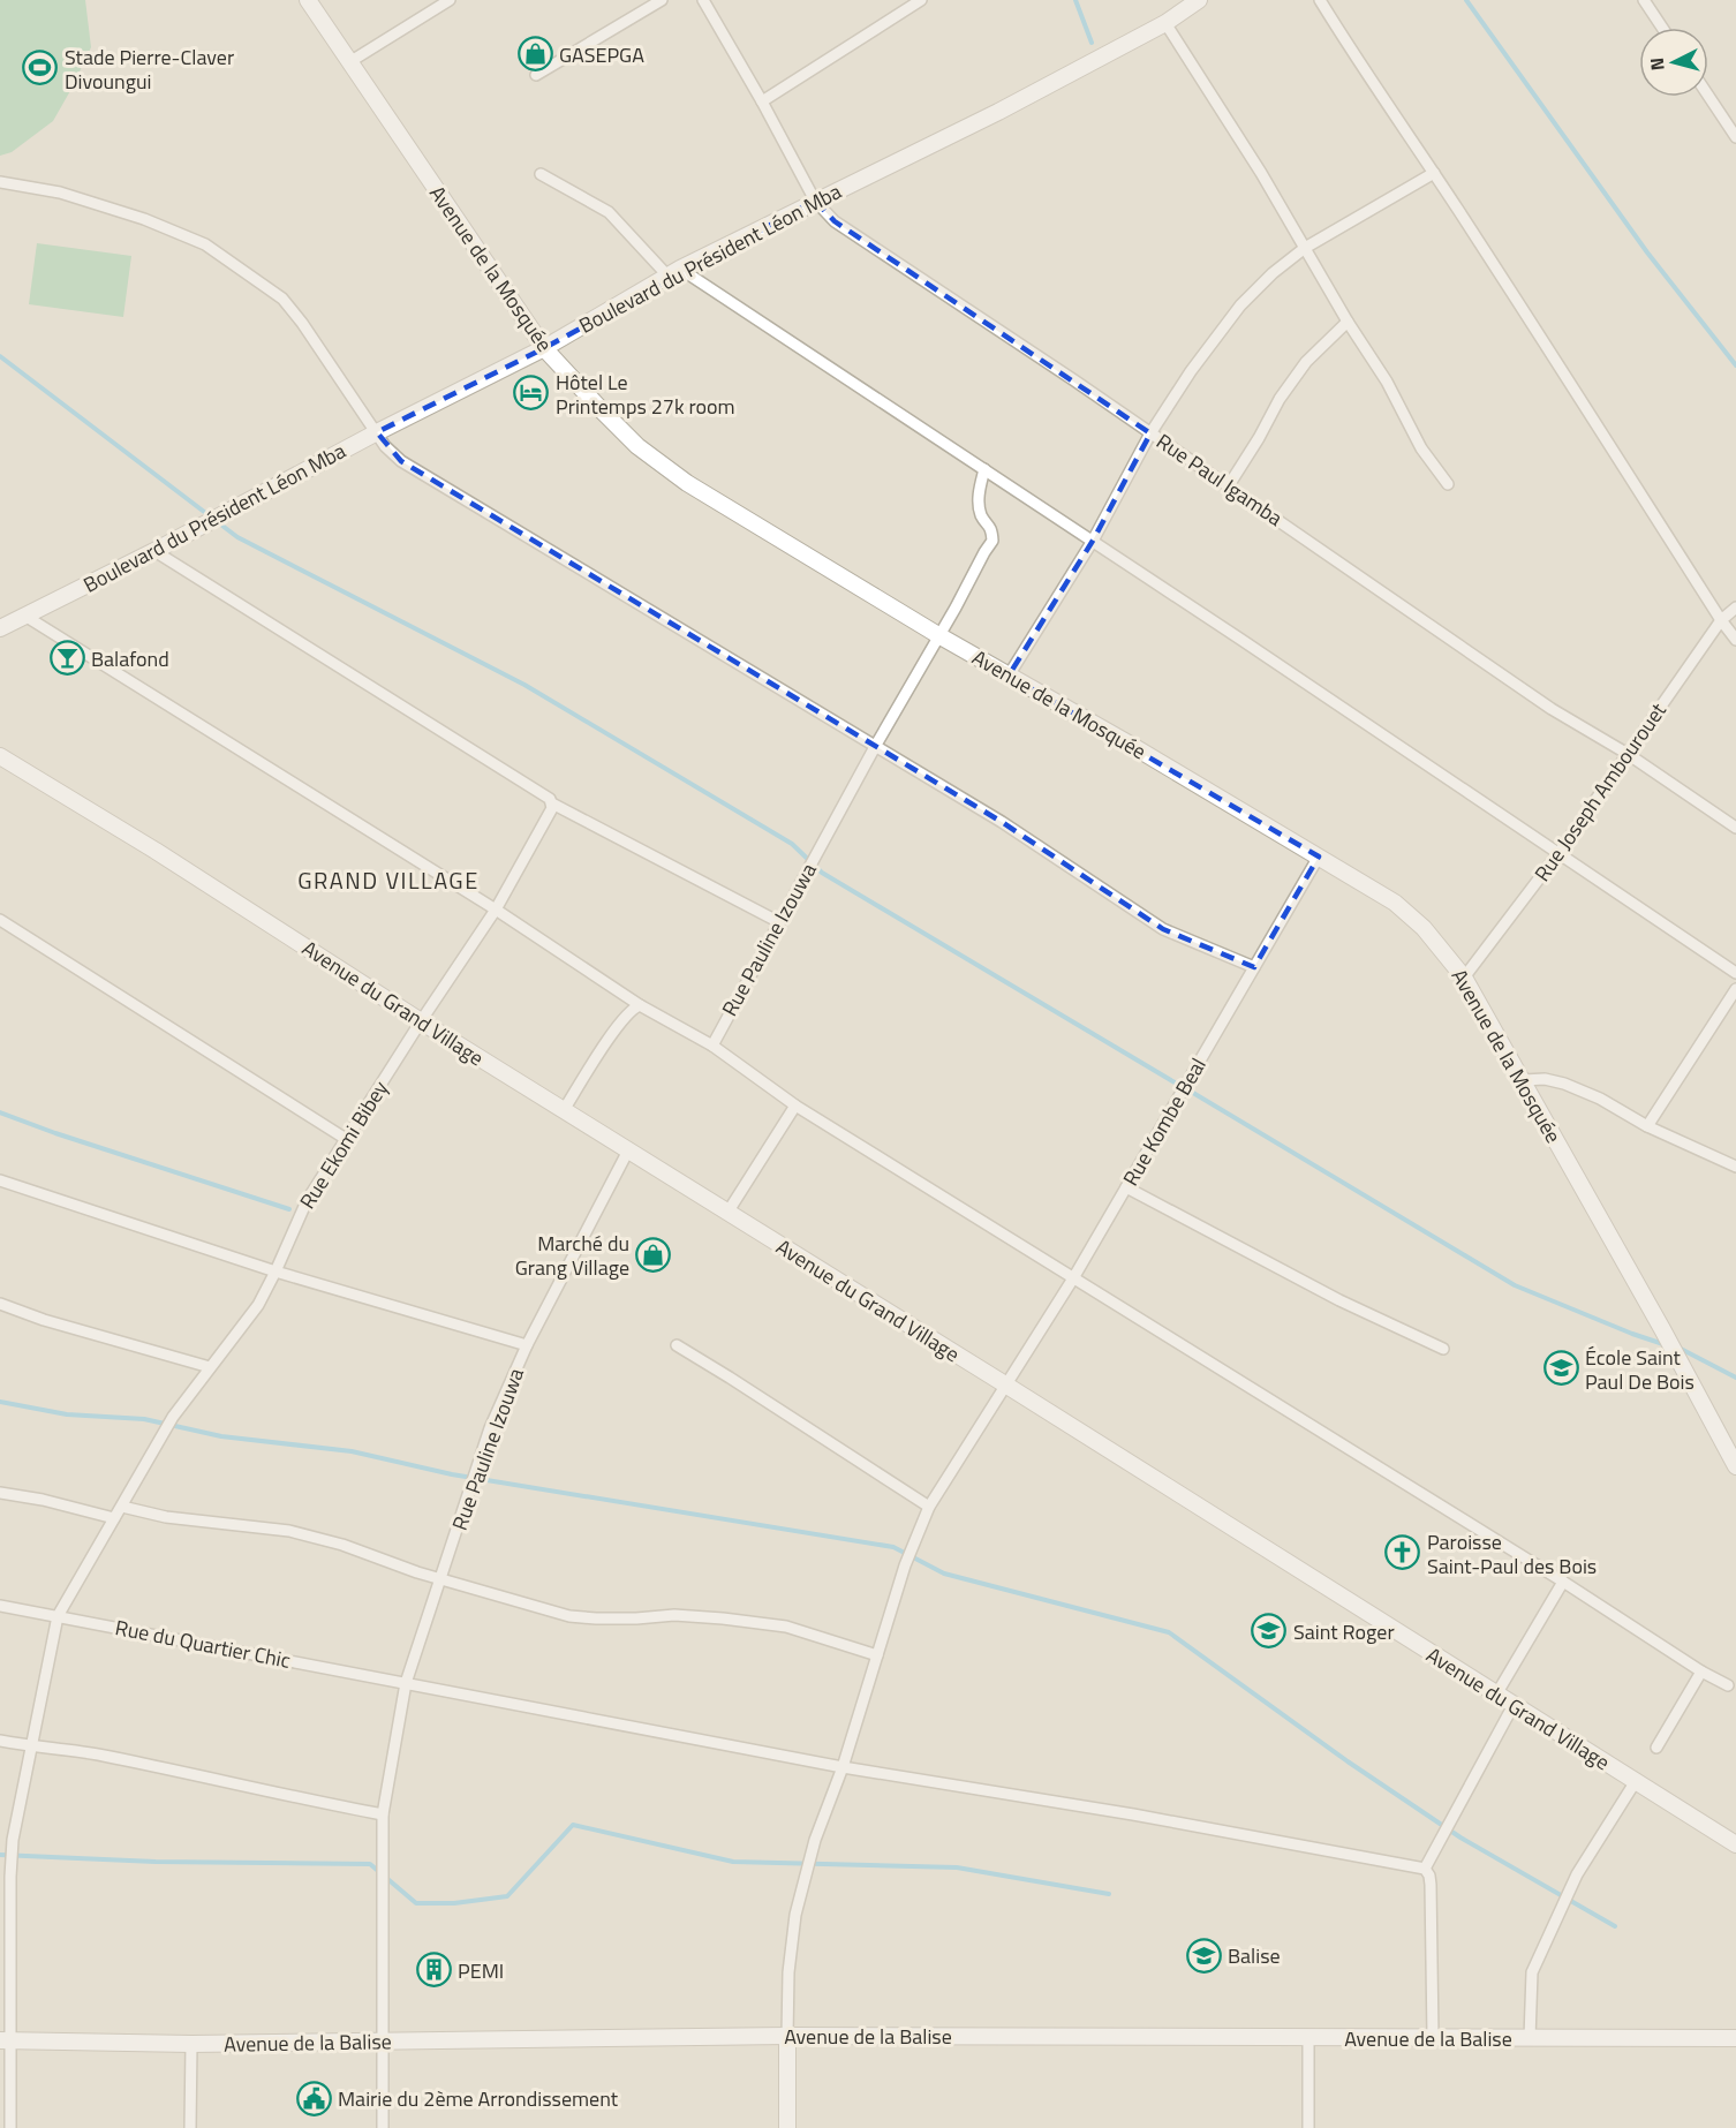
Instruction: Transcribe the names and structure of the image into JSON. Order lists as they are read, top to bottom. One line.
{"streets":{"street":["Boulevard du Président Léon Mba","Avenue de la Mosquée","Rue Paul Igamba","Rue Joseph Ambourouet","Rue Pauline Izouwa","Avenue du Grand Village","Rue Kombe Beal","Rue Ekomi Bibey","Rue du Quartier Chic","Avenue de la Balise"]},"crossings":[["Boulevard du Président Léon Mba","Avenue de la Mosquée"],["Boulevard du Président Léon Mba","Rue Paul Igamba"],["Avenue de la Mosquée","Rue Joseph Ambourouet"],["Avenue de la Mosquée","Rue Pauline Izouwa"],["Avenue de la Mosquée","Rue Kombe Beal"],["Rue Paul Igamba","Rue Joseph Ambourouet"],["Rue Pauline Izouwa","Avenue du Grand Village"],["Rue Pauline Izouwa","Rue du Quartier Chic"],["Rue Pauline Izouwa","Avenue de la Balise"],["Avenue du Grand Village","Rue Kombe Beal"],["Avenue du Grand Village","Rue Ekomi Bibey"],["Rue Kombe Beal","Rue du Quartier Chic"],["Rue Kombe Beal","Avenue de la Balise"],["Rue Ekomi Bibey","Rue du Quartier Chic"],["Rue Ekomi Bibey","Avenue de la Balise"]],"districts":["GRAND VILLAGE"],"places":{"shop":["GASEPGA","Marché du Grang Village"],"sports":["Stade Pierre-Claver Divoungui"],"hotel":["Hôtel Le Printemps 27k room"],"bar":["Balafond"],"school or university":["École Saint Paul De Bois","Saint Roger","Balise"],"church":["Paroisse Saint-Paul des Bois"],"building":["PEMI"],"public building":["Mairie du 2ème Arrondissement"]},"north":"left"}
